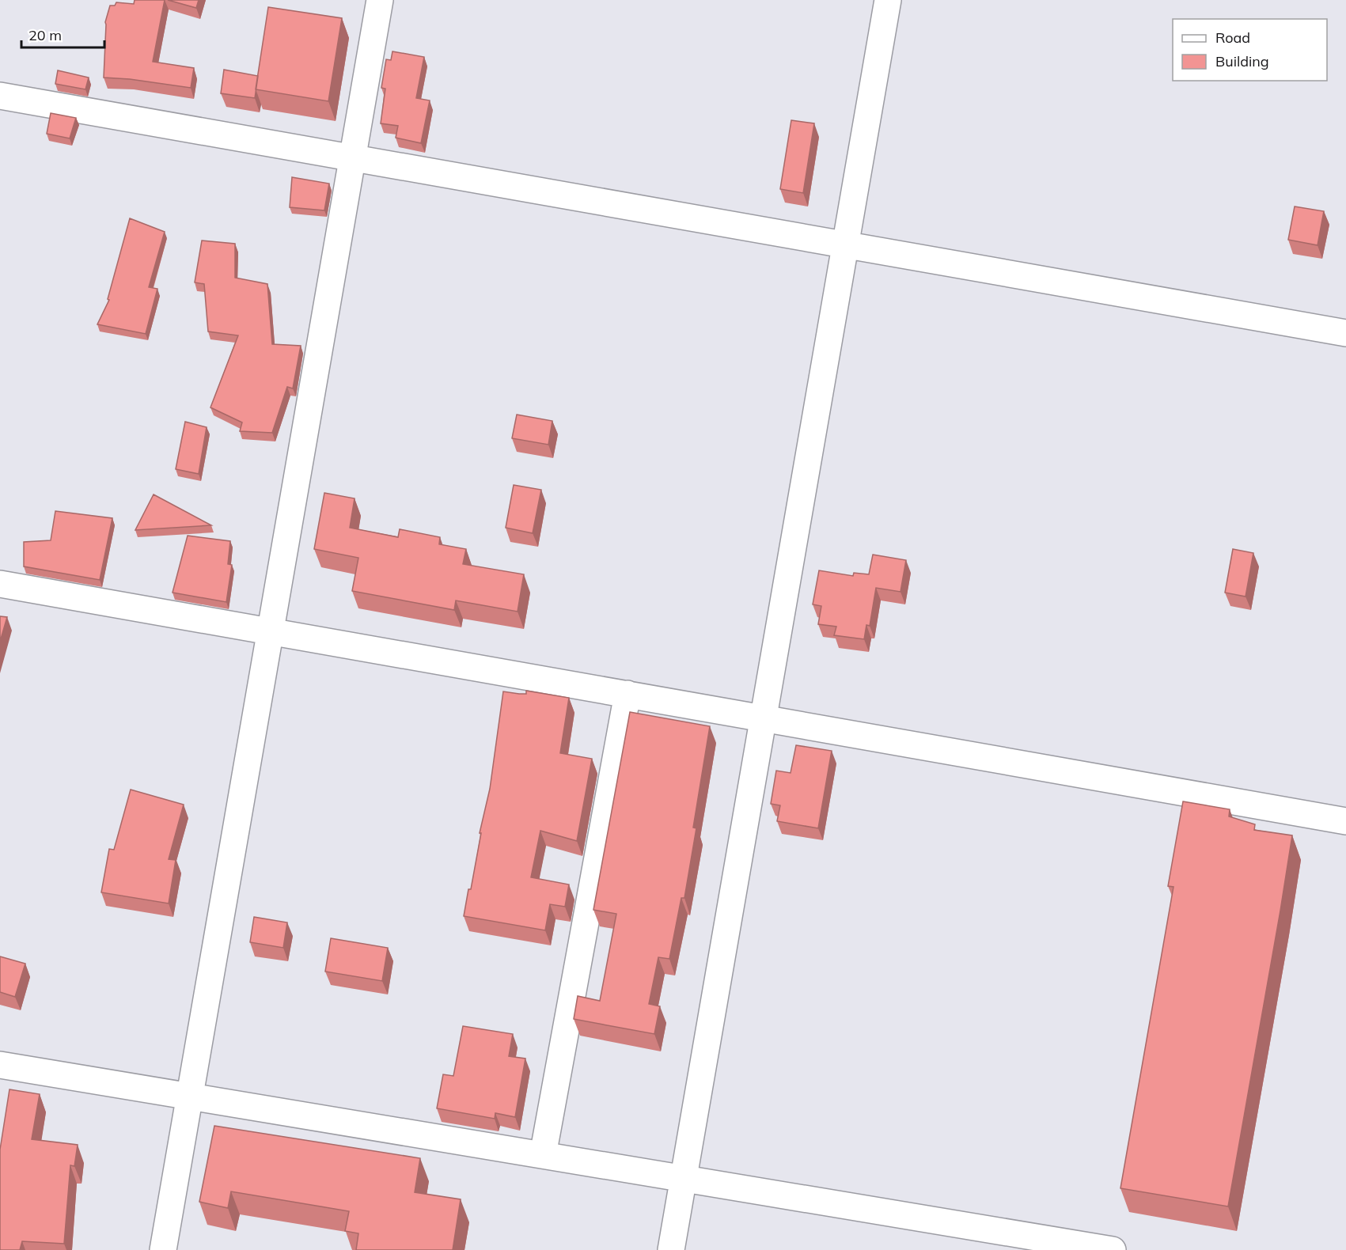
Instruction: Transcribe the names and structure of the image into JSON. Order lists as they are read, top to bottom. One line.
{"legend":["Road","Building"],"scale_bar":"20 m"}
